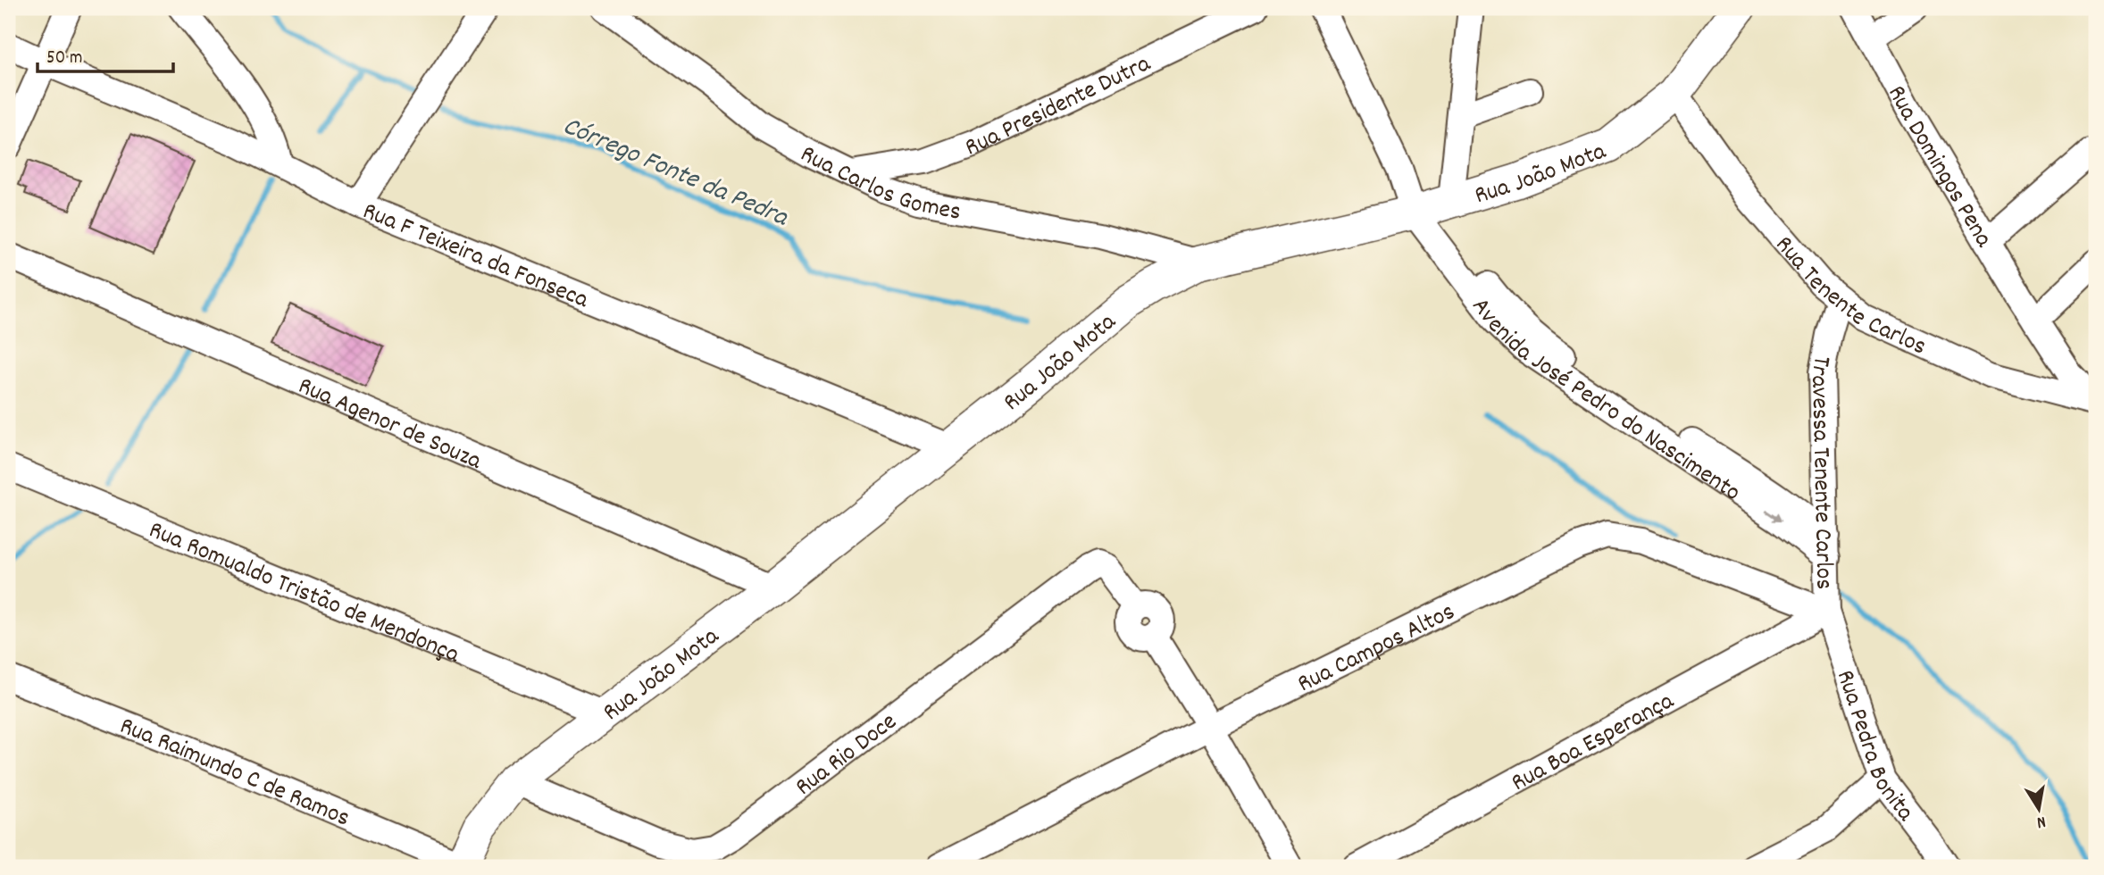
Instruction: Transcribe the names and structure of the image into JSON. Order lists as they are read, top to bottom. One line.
{"streets":{"main road":["Rua João Mota"],"street":["Rua Presidente Dutra","Rua Domingos Pena","Rua Carlos Gomes","Rua F Teixeira da Fonseca","Rua Tenente Carlos","Avenida José Pedro do Nascimento","Rua Agenor de Souza","Travessa Tenente Carlos","Rua Romualdo Tristão de Mendonça","Rua Campos Altos","Rua Boa Esperança","Rua Pedra Bonita","Rua Rio Doce","Rua Raimundo C de Ramos"]},"crossings":[["Rua Presidente Dutra","Rua Carlos Gomes"],["Rua Domingos Pena","Rua Tenente Carlos"],["Rua João Mota","Rua Carlos Gomes"],["Rua João Mota","Rua F Teixeira da Fonseca"],["Rua João Mota","Rua Tenente Carlos"],["Rua João Mota","Avenida José Pedro do Nascimento"],["Rua João Mota","Rua Agenor de Souza"],["Rua João Mota","Rua Romualdo Tristão de Mendonça"],["Rua João Mota","Rua Rio Doce"],["Rua João Mota","Rua Raimundo C de Ramos"],["Rua Tenente Carlos","Travessa Tenente Carlos"],["Avenida José Pedro do Nascimento","Travessa Tenente Carlos"],["Travessa Tenente Carlos","Rua Campos Altos"],["Travessa Tenente Carlos","Rua Boa Esperança"],["Travessa Tenente Carlos","Rua Pedra Bonita"],["Rua Campos Altos","Rua Boa Esperança"],["Rua Campos Altos","Rua Pedra Bonita"],["Rua Campos Altos","Rua Rio Doce"],["Rua Boa Esperança","Rua Pedra Bonita"]],"water":["Córrego Fonte da Pedra"],"scale_bar":"50 m","north":"bottom"}
